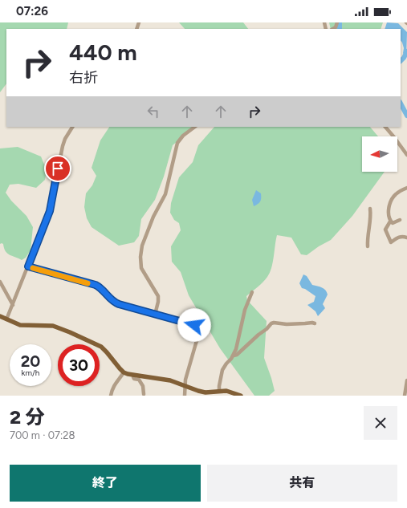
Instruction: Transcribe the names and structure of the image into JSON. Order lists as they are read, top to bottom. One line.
{"north":"left","page":{"status":"07:26","turn":["440 m","右折"],"speed":"20 km/h","limit":"30","heading":["2 分","700 m · 07:28"],"buttons":["終了","共有"]}}
